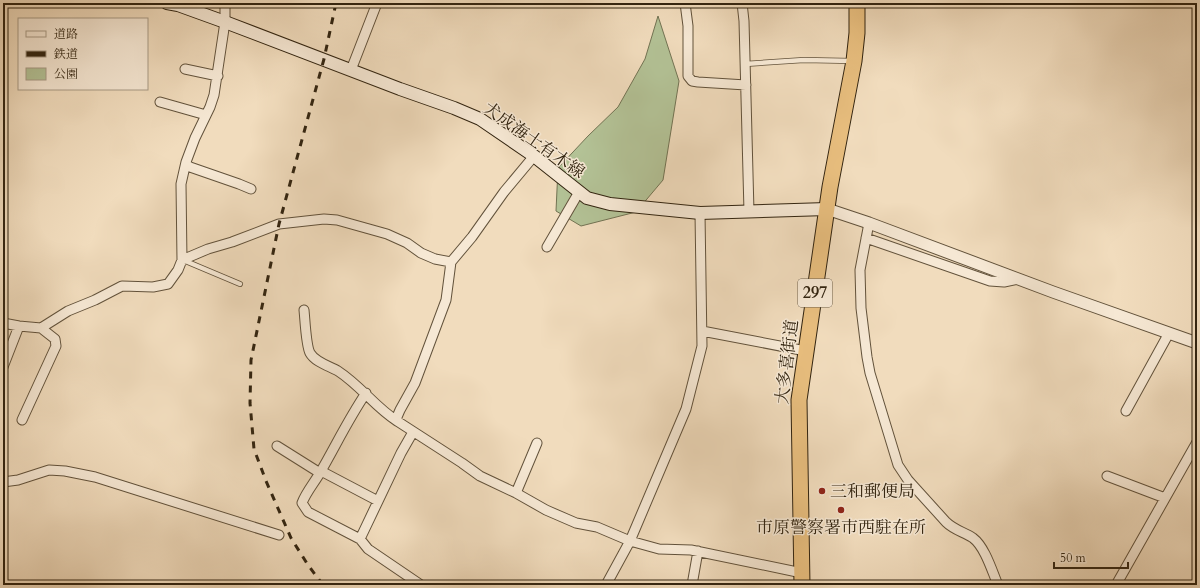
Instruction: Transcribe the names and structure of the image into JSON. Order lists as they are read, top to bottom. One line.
{"streets":{"highway":["297","大多喜街道"],"main road":["犬成海士有木線"]},"crossings":[["犬成海士有木線","大多喜街道"]],"places":["三和郵便局","市原警察署市西駐在所"],"legend":["道路","鉄道","公園"],"scale_bar":"50 m"}
